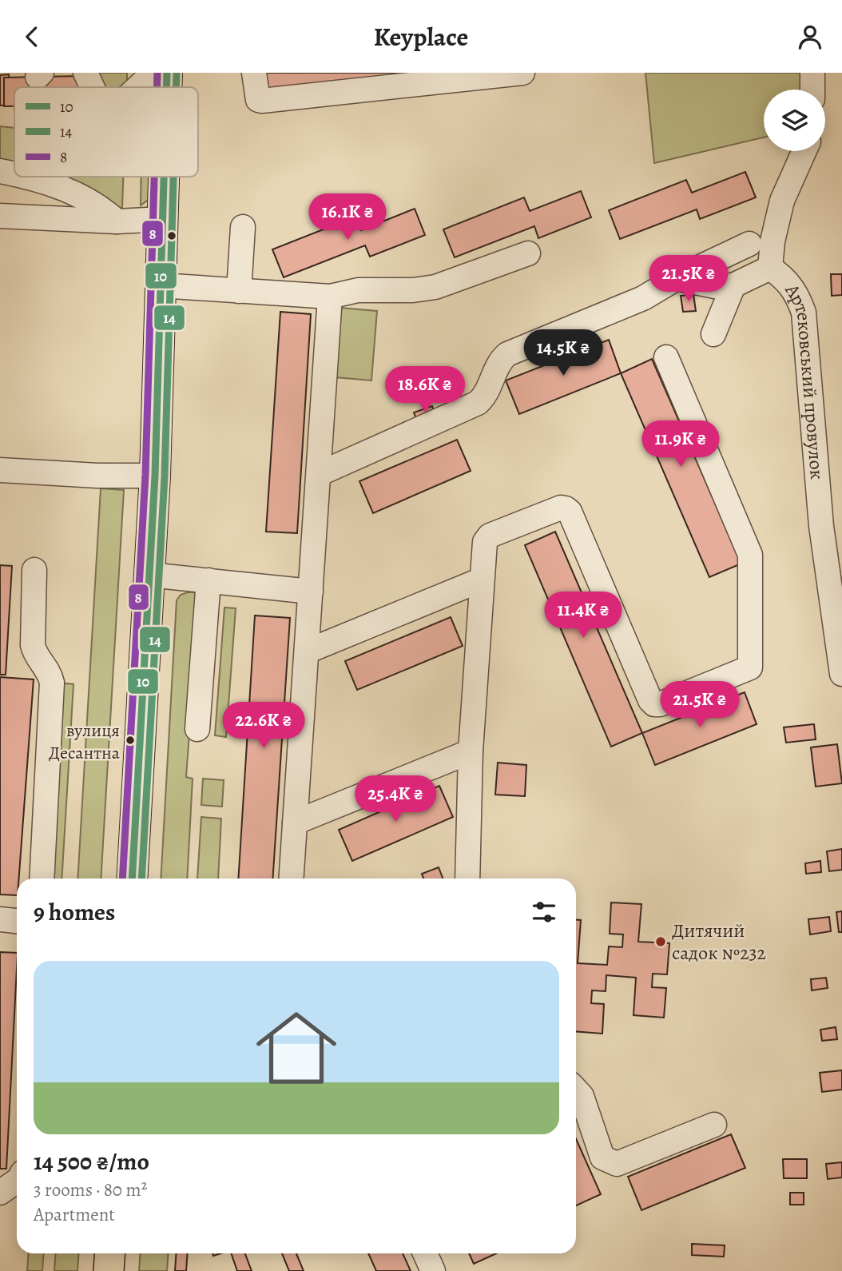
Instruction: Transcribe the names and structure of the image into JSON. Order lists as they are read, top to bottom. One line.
{"streets":{"street":["Артековський провулок"]},"places":["вулиця Десантна","Дитячий садок №232"],"lines":["transit line 10","transit line 14","transit line 8"],"legend":["10","14","8"],"page":{"header":"Keyplace","price":["16.1K ₴","21.5K ₴","14.5K ₴","18.6K ₴","11.9K ₴","11.4K ₴","21.5K ₴","22.6K ₴","25.4K ₴"],"heading":"9 homes","list":[{"name":"14 500 ₴/mo","note":"3 rooms · 80 m² · Apartment"}]}}
